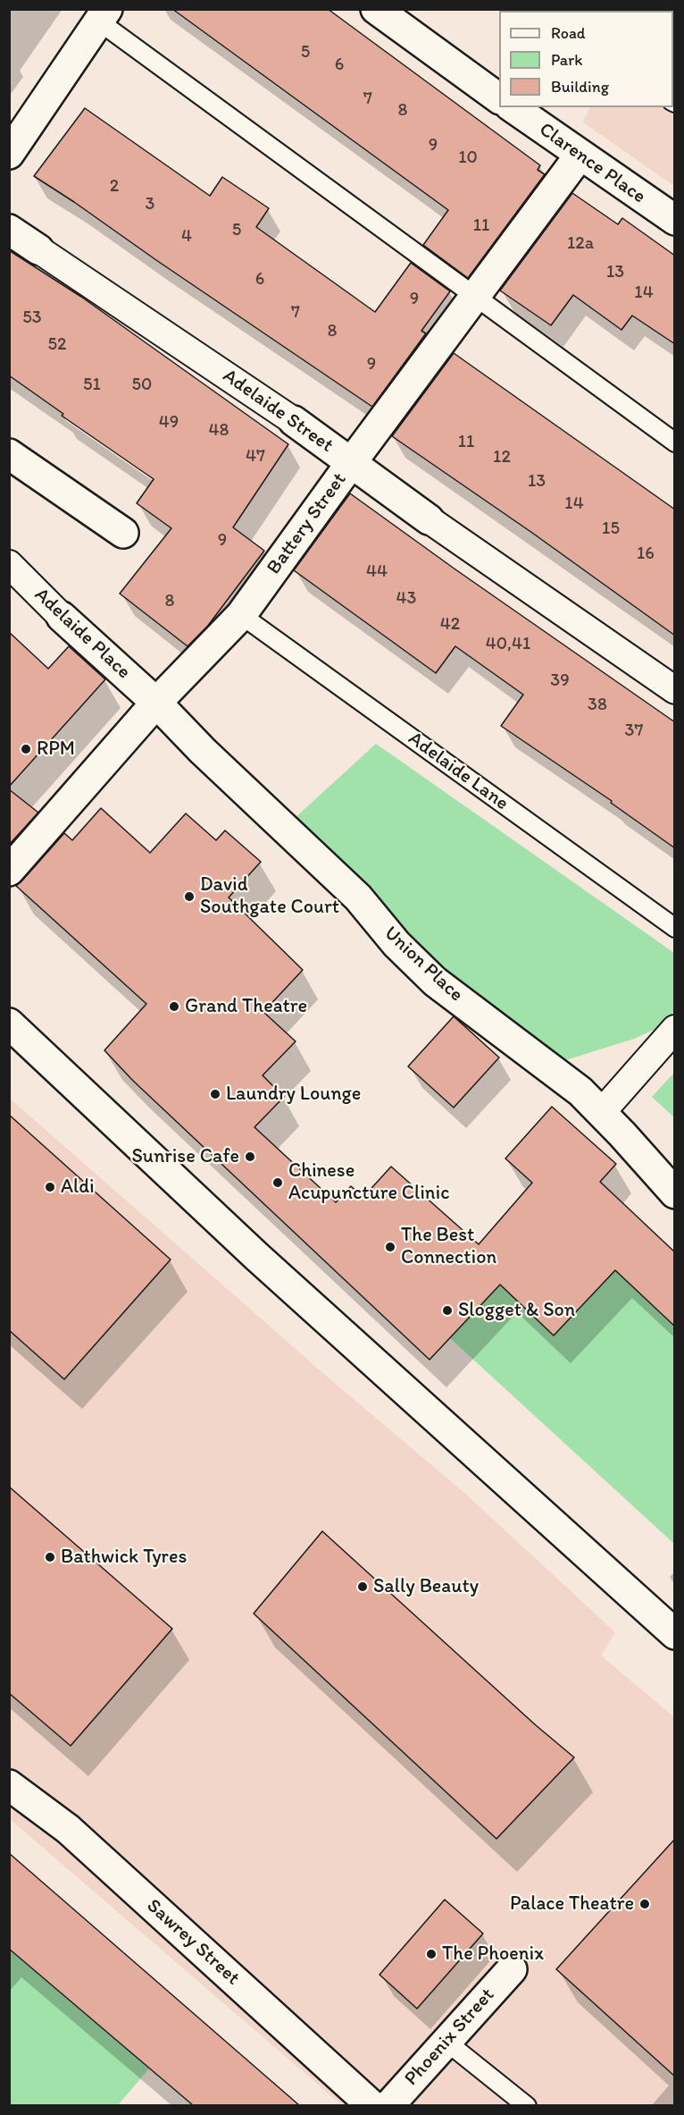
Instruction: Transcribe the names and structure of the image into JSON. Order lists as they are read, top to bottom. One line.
{"streets":{"street":["Clarence Place","Adelaide Street","Battery Street","Adelaide Place","Union Place","Sawrey Street","Phoenix Street"],"lane":["Adelaide Lane"]},"crossings":[["Clarence Place","Battery Street"],["Adelaide Street","Battery Street"],["Battery Street","Adelaide Place"],["Battery Street","Adelaide Lane"],["Battery Street","Union Place"],["Adelaide Place","Union Place"]],"places":["RPM","David Southgate Court","Grand Theatre","Laundry Lounge","Sunrise Cafe","Chinese Acupuncture Clinic","Aldi","The Best Connection","Slogget & Son","Bathwick Tyres","Sally Beauty","Palace Theatre","The Phoenix"],"house_numbers":["5","6","7","8","9","10","2","3","11","5","4","12a","13","6","14","9","7","53","8","52","9","51","50","49","48","11","47","12","13","14","15","9","16","44","43","8","42","40,41","39","38","37"],"legend":["Road","Park","Building"]}
